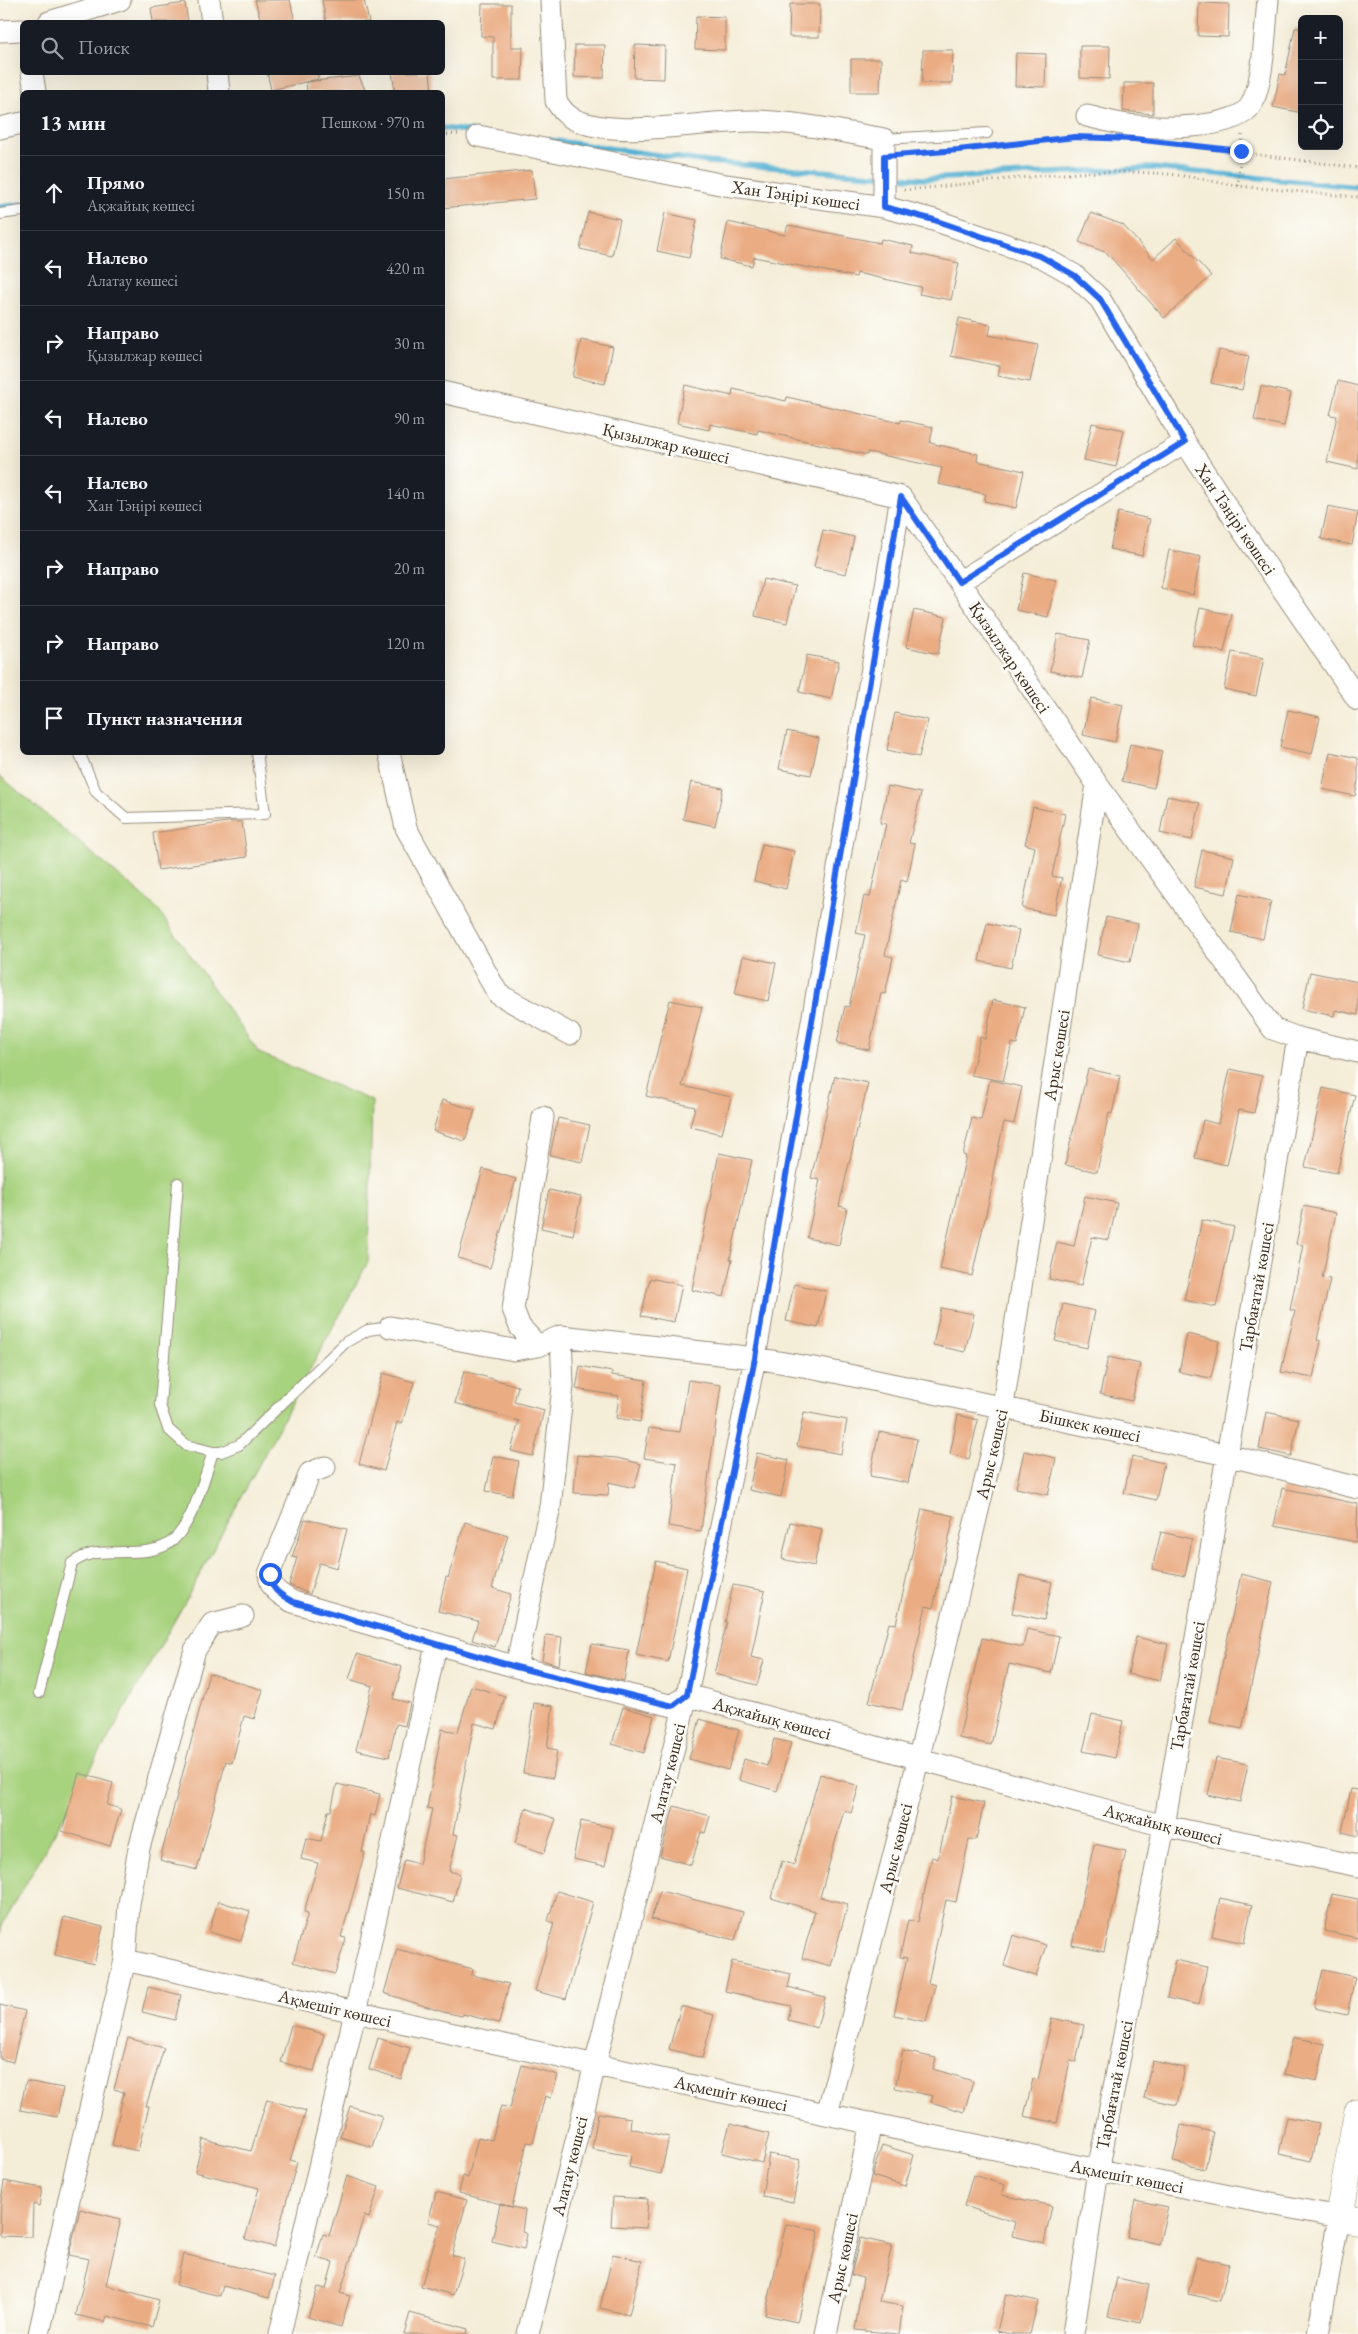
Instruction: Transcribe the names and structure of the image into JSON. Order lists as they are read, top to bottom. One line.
{"streets":{"street":["Хан Тәңірі көшесі","Қызылжар көшесі","Арыс көшесі","Тарбағатай көшесі","Бішкек көшесі","Ақжайық көшесі","Алатау көшесі","Ақмешіт көшесі"]},"crossings":[["Қызылжар көшесі","Арыс көшесі"],["Қызылжар көшесі","Тарбағатай көшесі"],["Қызылжар көшесі","Алатау көшесі"],["Арыс көшесі","Бішкек көшесі"],["Арыс көшесі","Ақжайық көшесі"],["Арыс көшесі","Ақмешіт көшесі"],["Тарбағатай көшесі","Бішкек көшесі"],["Тарбағатай көшесі","Ақжайық көшесі"],["Тарбағатай көшесі","Ақмешіт көшесі"],["Бішкек көшесі","Алатау көшесі"],["Ақжайық көшесі","Алатау көшесі"],["Алатау көшесі","Ақмешіт көшесі"]],"page":{"map_buttons":["+","−"],"search":"Поиск","heading":["13 мин","Пешком · 970 m"],"list":[["Прямо","Ақжайық көшесі","150 m"],["Налево","Алатау көшесі","420 m"],["Направо","Қызылжар көшесі","30 m"],["Налево","90 m"],["Налево","Хан Тәңірі көшесі","140 m"],["Направо","20 m"],["Направо","120 m"],"Пункт назначения"]}}
